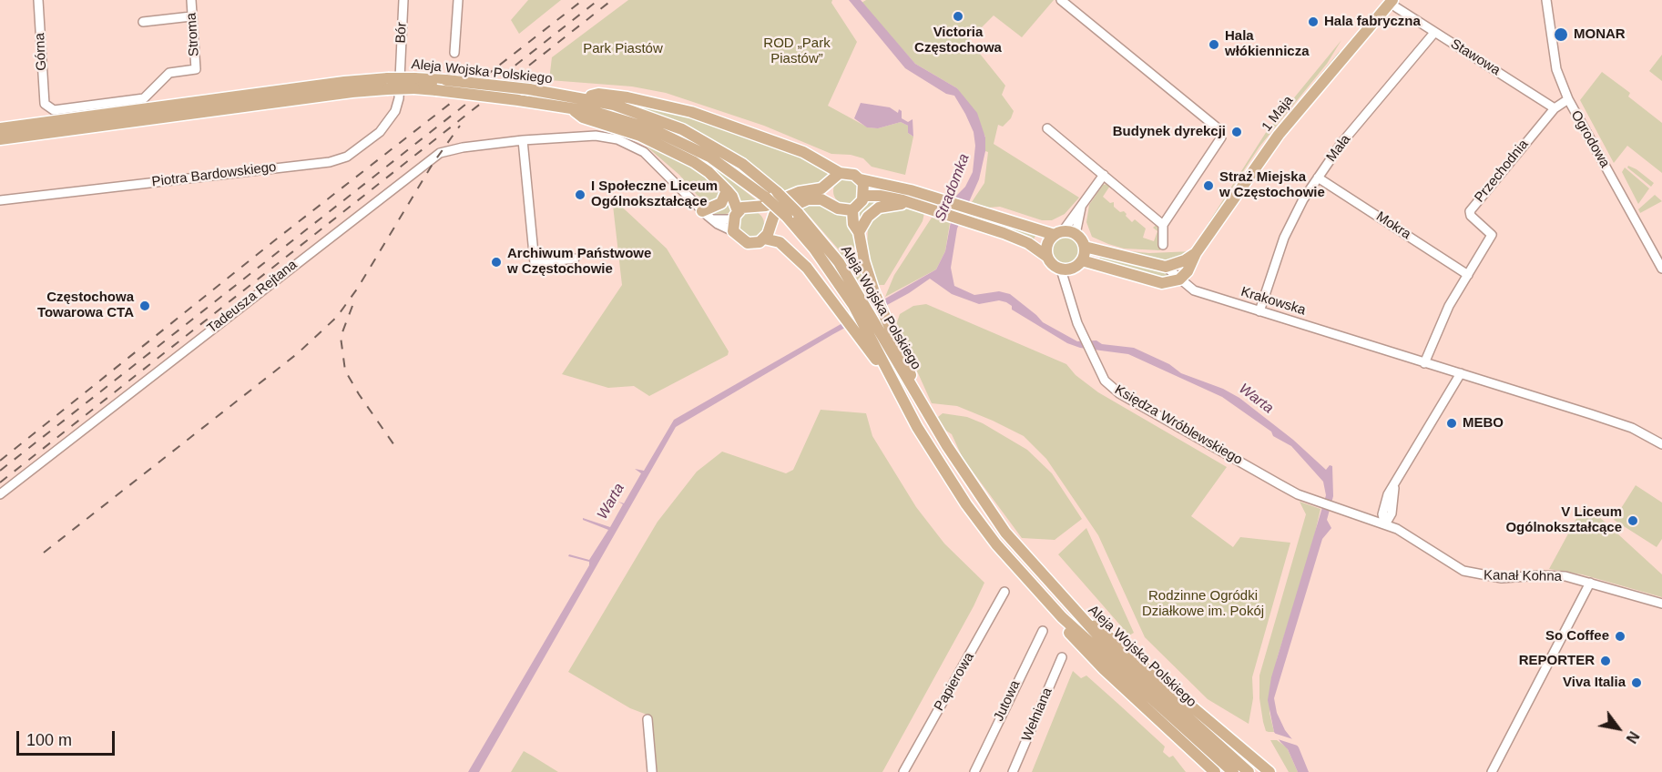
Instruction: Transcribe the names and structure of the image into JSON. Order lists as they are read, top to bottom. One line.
{"streets":{"main road":["Aleja Wojska Polskiego","1 Maja","Krakowska"],"street":["Bór","Stroma","Górna","Stawowa","Ogrodowa","Mała","Przechodnia","Piotra Bardowskiego","Mokra","Tadeusza Rejtana","Księdza Wróblewskiego","Kanał Kohna","Papierowa","Jutowa","Wełniana"]},"crossings":[["Bór","Piotra Bardowskiego"],["Stroma","Górna"],["Stawowa","1 Maja"],["Stawowa","Mała"],["Stawowa","Przechodnia"],["1 Maja","Krakowska"],["Ogrodowa","Przechodnia"],["Mała","Mokra"],["Mała","Krakowska"],["Przechodnia","Mokra"],["Przechodnia","Krakowska"],["Krakowska","Księdza Wróblewskiego"],["Księdza Wróblewskiego","Kanał Kohna"]],"water":["Stradomka","Warta"],"parks":["ROD „Park Piastów”","Park Piastów","Rodzinne Ogródki Działkowe im. Pokój"],"places":["Victoria Częstochowa","Hala fabryczna","MONAR","Hala włókiennicza","Budynek dyrekcji","Straż Miejska w Częstochowie","I Społeczne Liceum Ogólnokształcące","Archiwum Państwowe w Częstochowie","Częstochowa Towarowa CTA","MEBO","V Liceum Ogólnokształcące","So Coffee","REPORTER","Viva Italia"],"scale_bar":"100 m","north":"bottom right"}
